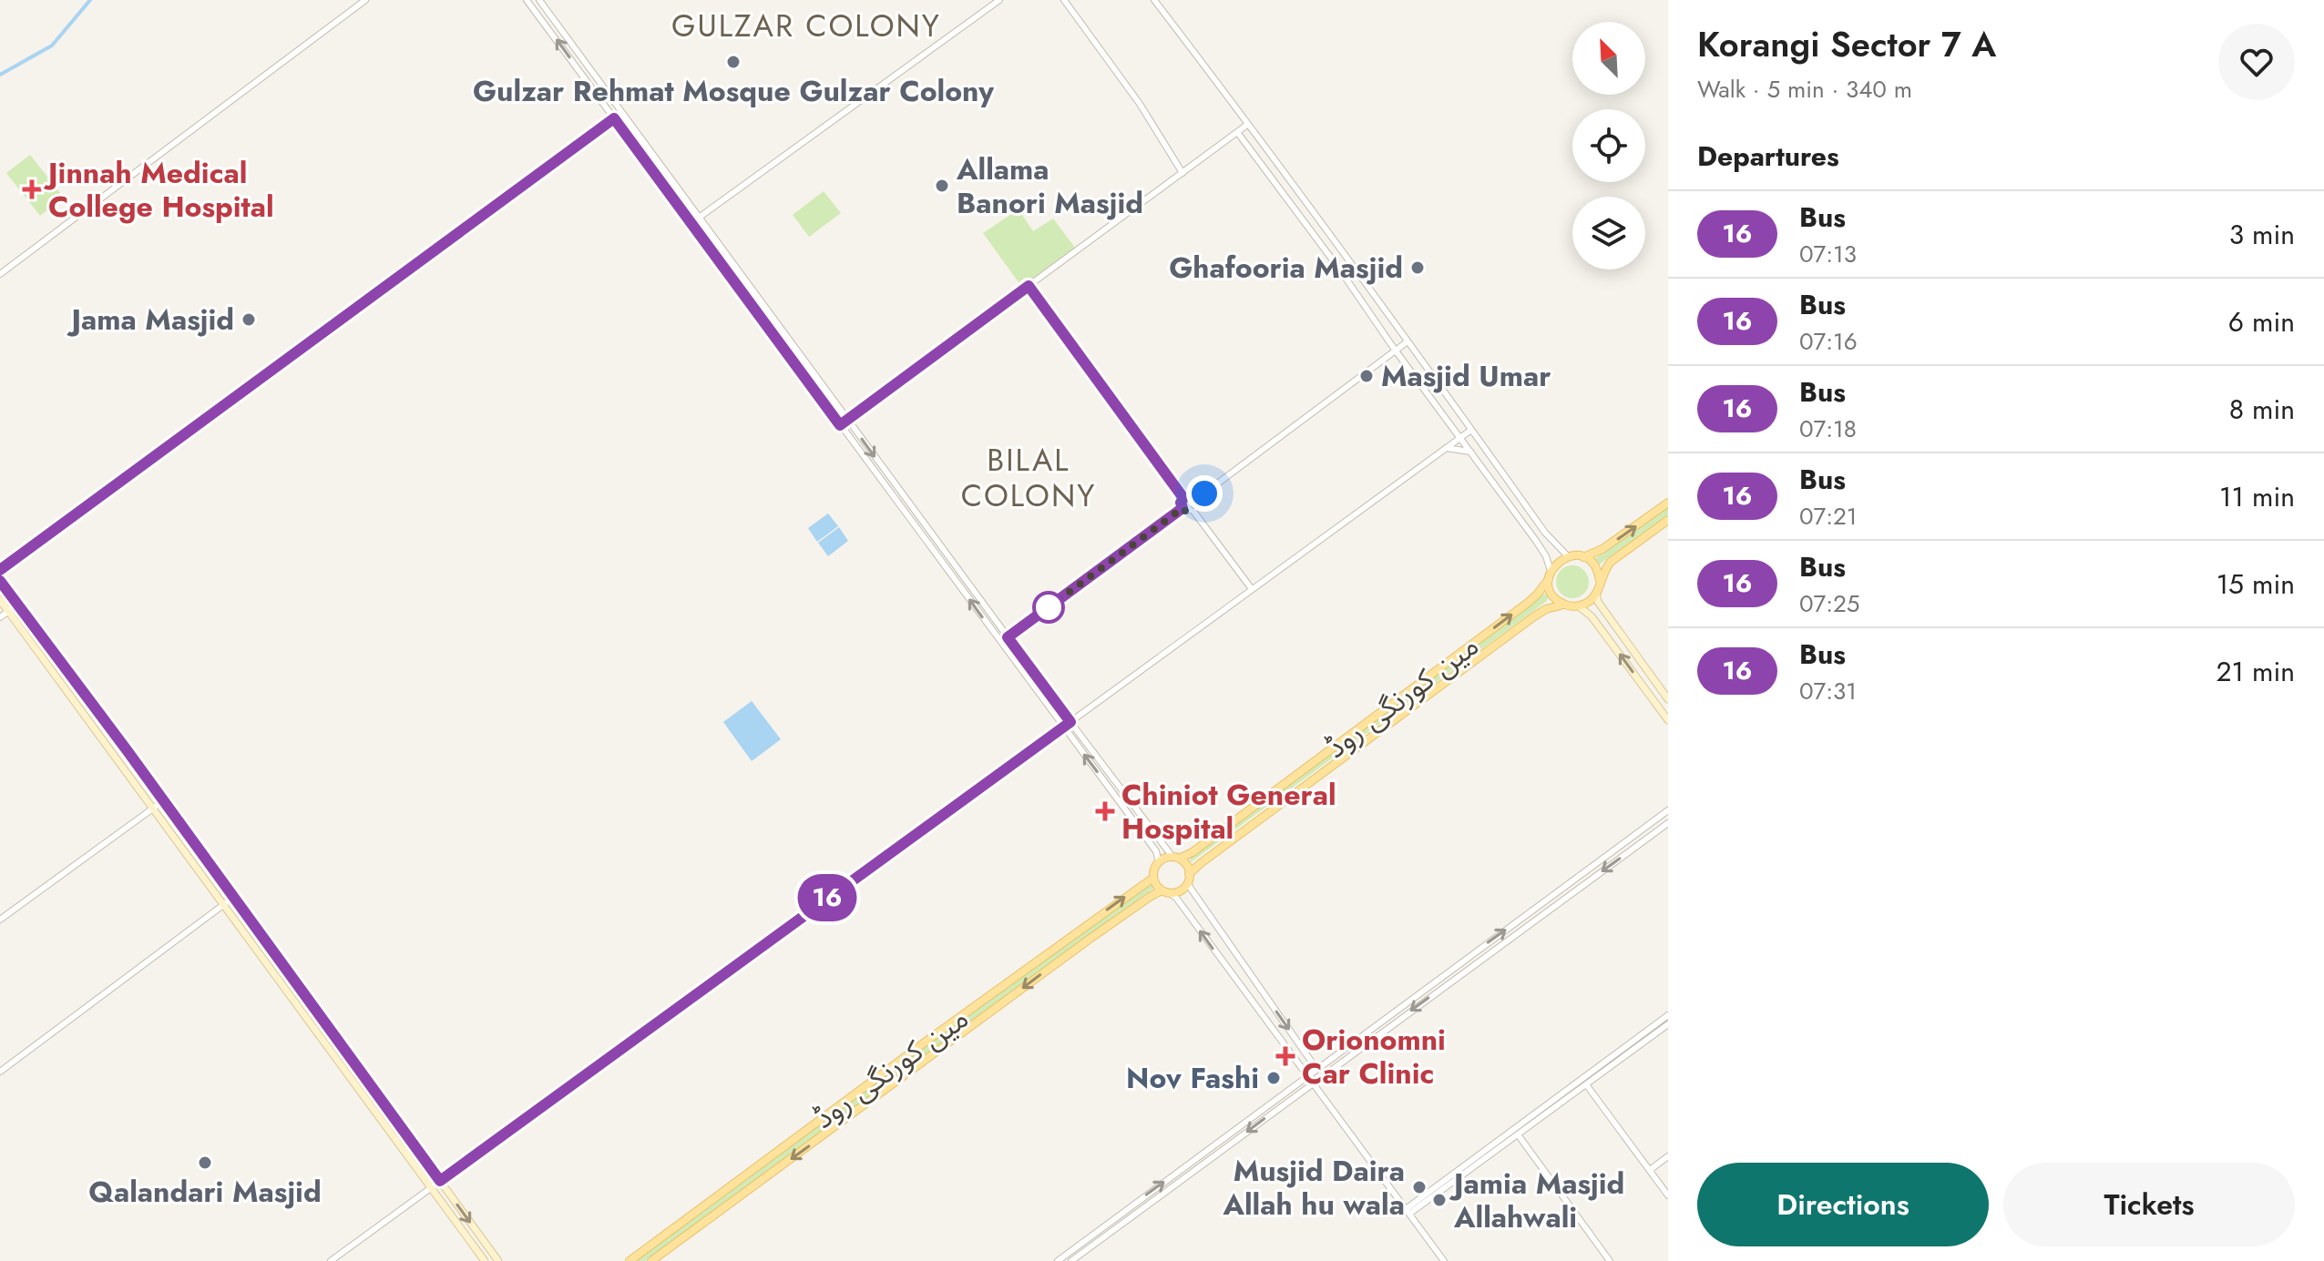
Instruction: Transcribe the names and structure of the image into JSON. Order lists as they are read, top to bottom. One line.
{"streets":{"main road":["مین کورنگی روڈ"]},"districts":["GULZAR COLONY","BILAL COLONY"],"places":{"other":["Gulzar Rehmat Mosque Gulzar Colony","Allama Banori Masjid","Ghafooria Masjid","Jama Masjid","Masjid Umar","Nov Fashi","Qalandari Masjid","Musjid Daira Allah hu wala","Jamia Masjid Allahwali"],"health":["Jinnah Medical College Hospital","Chiniot General Hospital","Orionomni Car Clinic"]},"lines":["bus line 16"],"north":"top left","page":{"on_map":"16","heading":[["Korangi Sector 7 A","Walk · 5 min · 340 m"],"Departures"],"list":[{"mark":"16","name":"Bus","note":"07:13","value":"3 min"},{"mark":"16","name":"Bus","note":"07:16","value":"6 min"},{"mark":"16","name":"Bus","note":"07:18","value":"8 min"},{"mark":"16","name":"Bus","note":"07:21","value":"11 min"},{"mark":"16","name":"Bus","note":"07:25","value":"15 min"},{"mark":"16","name":"Bus","note":"07:31","value":"21 min"}],"buttons":["Directions","Tickets"]}}
